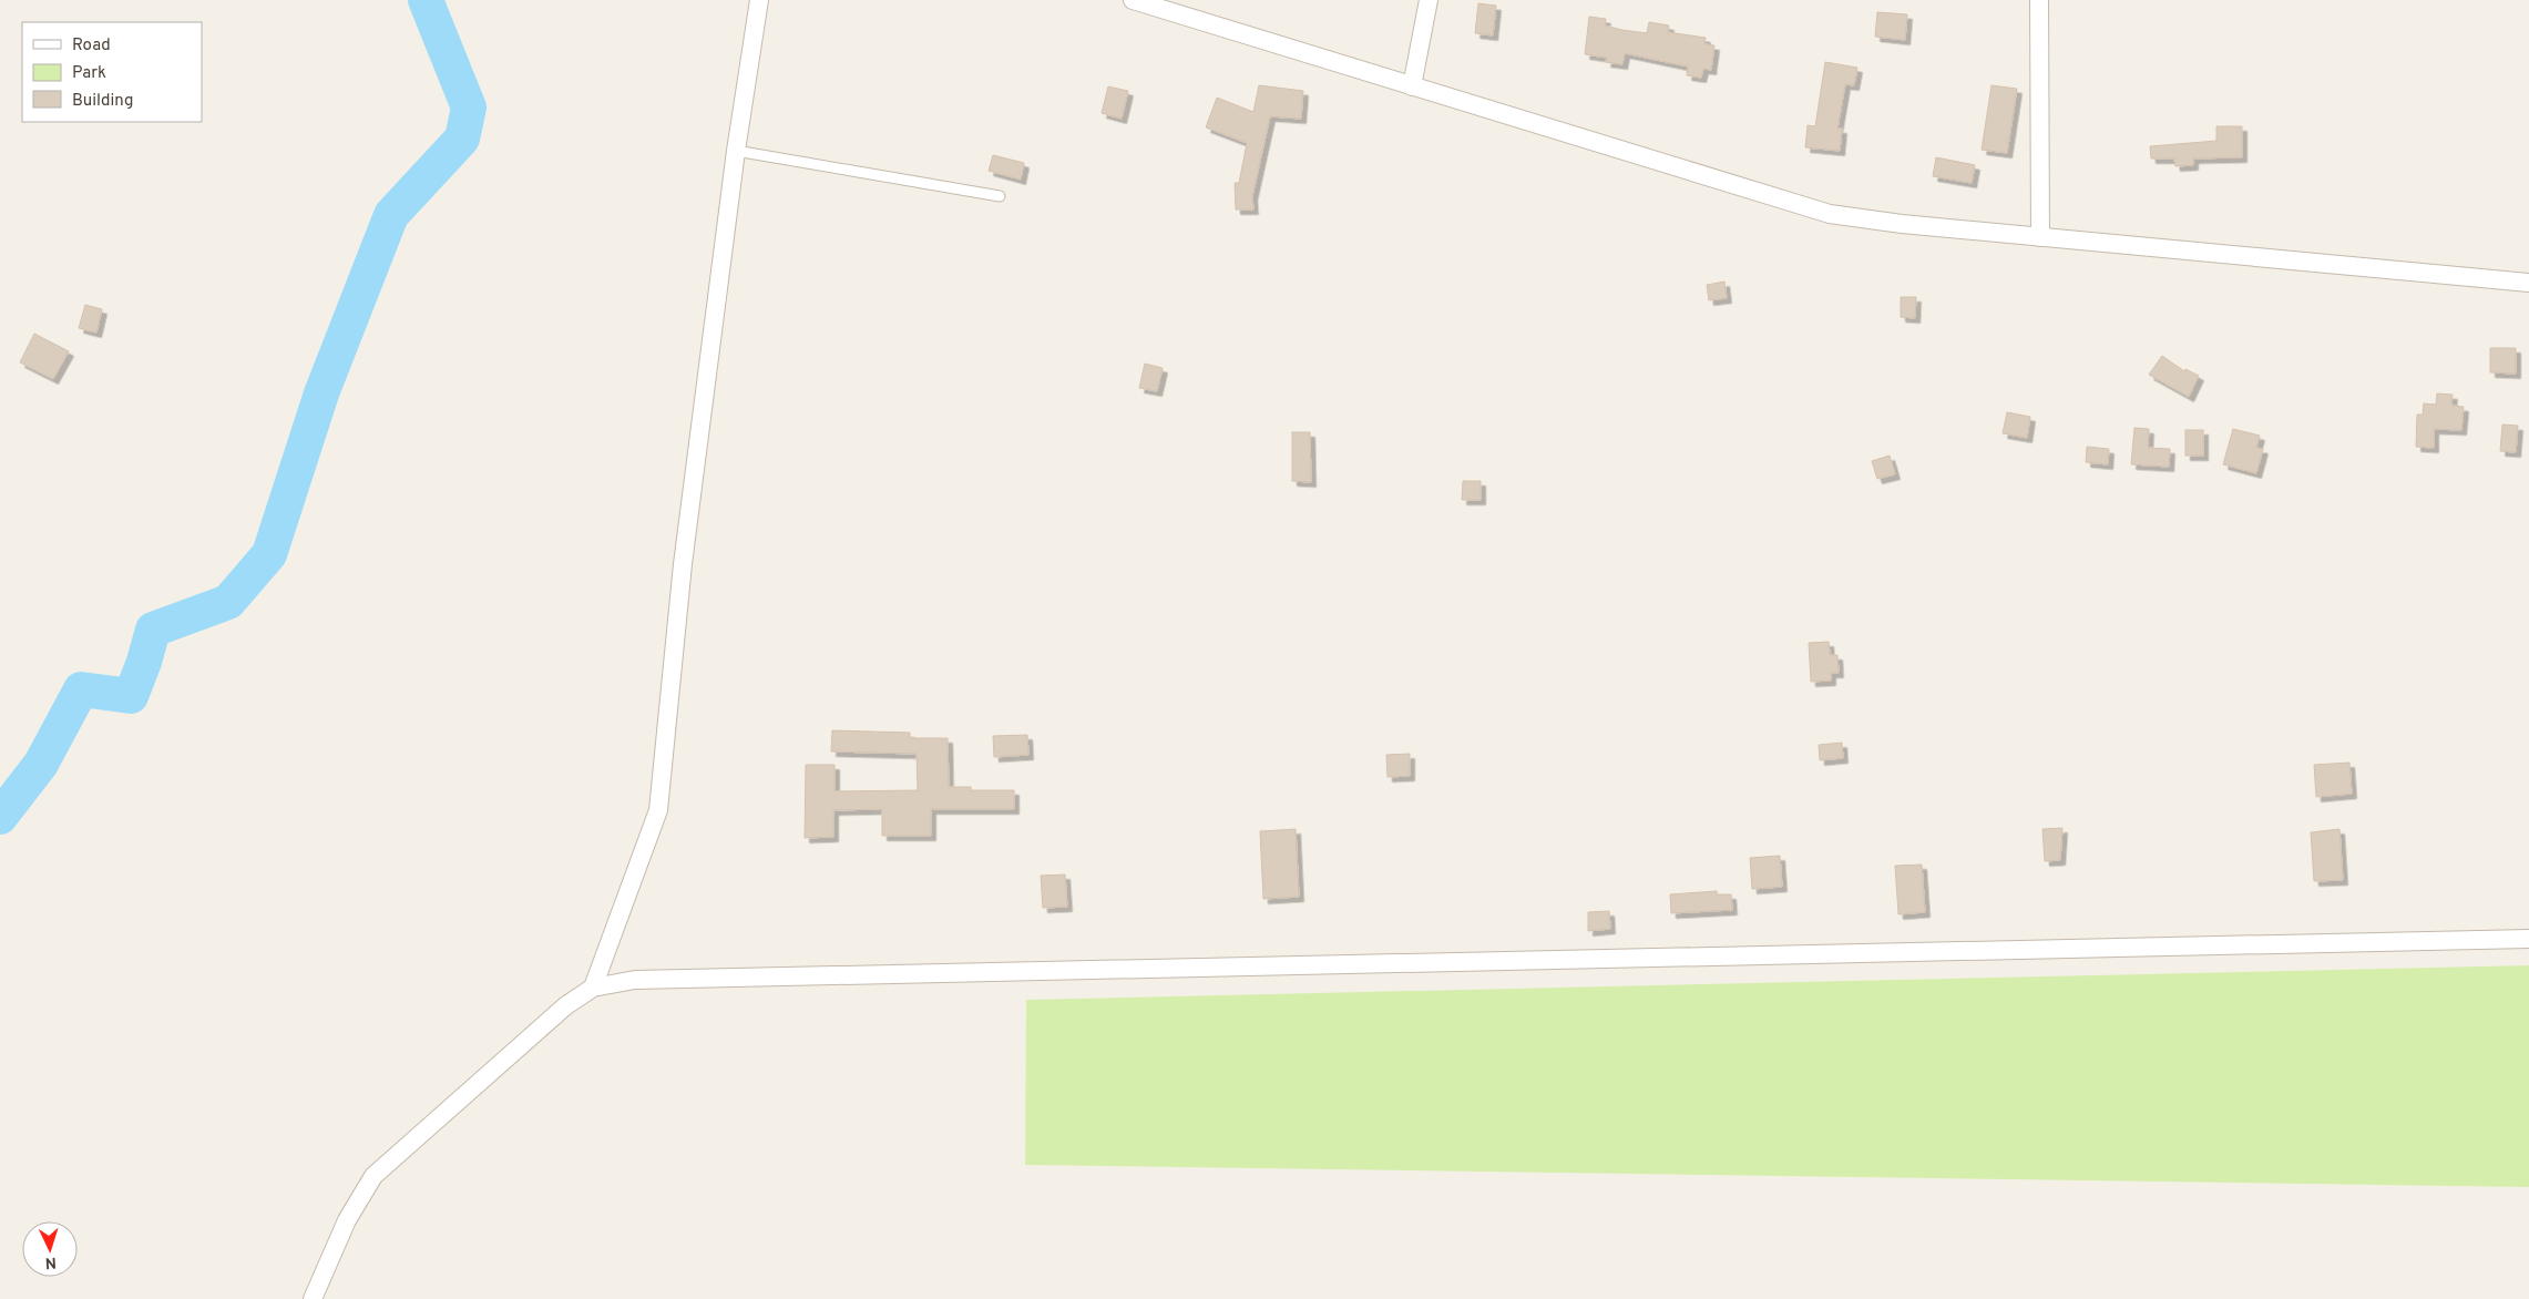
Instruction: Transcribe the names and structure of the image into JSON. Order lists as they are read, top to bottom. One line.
{"legend":["Road","Park","Building"],"north":"bottom"}
